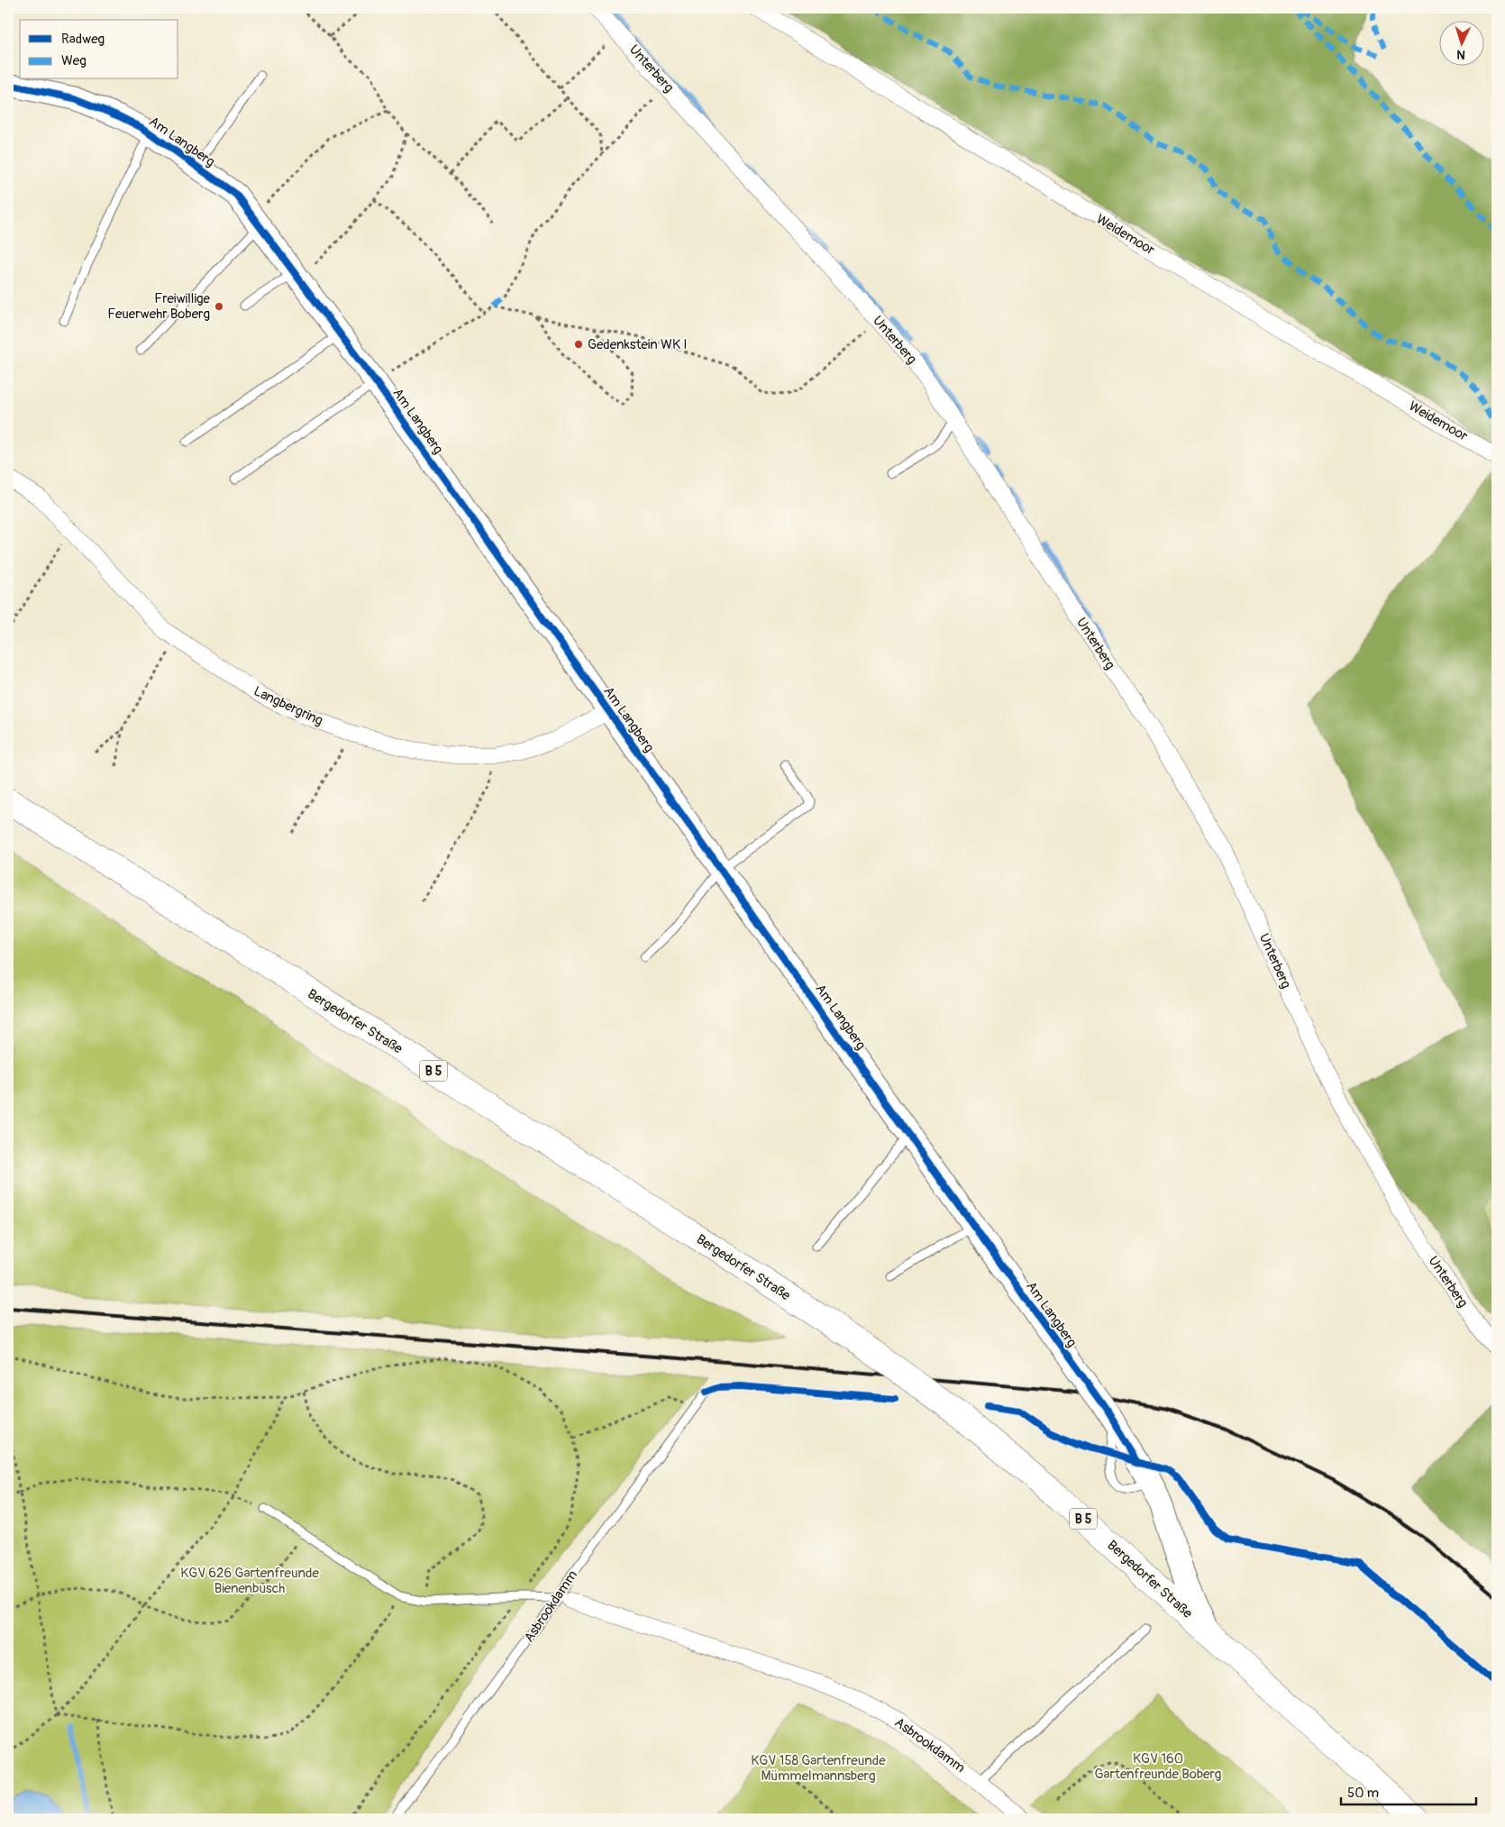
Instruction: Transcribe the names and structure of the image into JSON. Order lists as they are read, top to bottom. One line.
{"streets":{"main road":["Bergedorfer Straße","B 5"],"street":["Unterberg","Am Langberg","Weidemoor","Langbergring","Asbrookdamm"]},"crossings":[["Am Langberg","Langbergring"],["Am Langberg","Bergedorfer Straße"]],"parks":["KGV 626 Gartenfreunde Bienenbusch","KGV 160 Gartenfreunde Boberg","KGV 158 Gartenfreunde Mümmelmannsberg"],"places":["Freiwillige Feuerwehr Boberg","Gedenkstein WK I"],"legend":["Radweg","Weg"],"scale_bar":"50 m","north":"bottom"}
